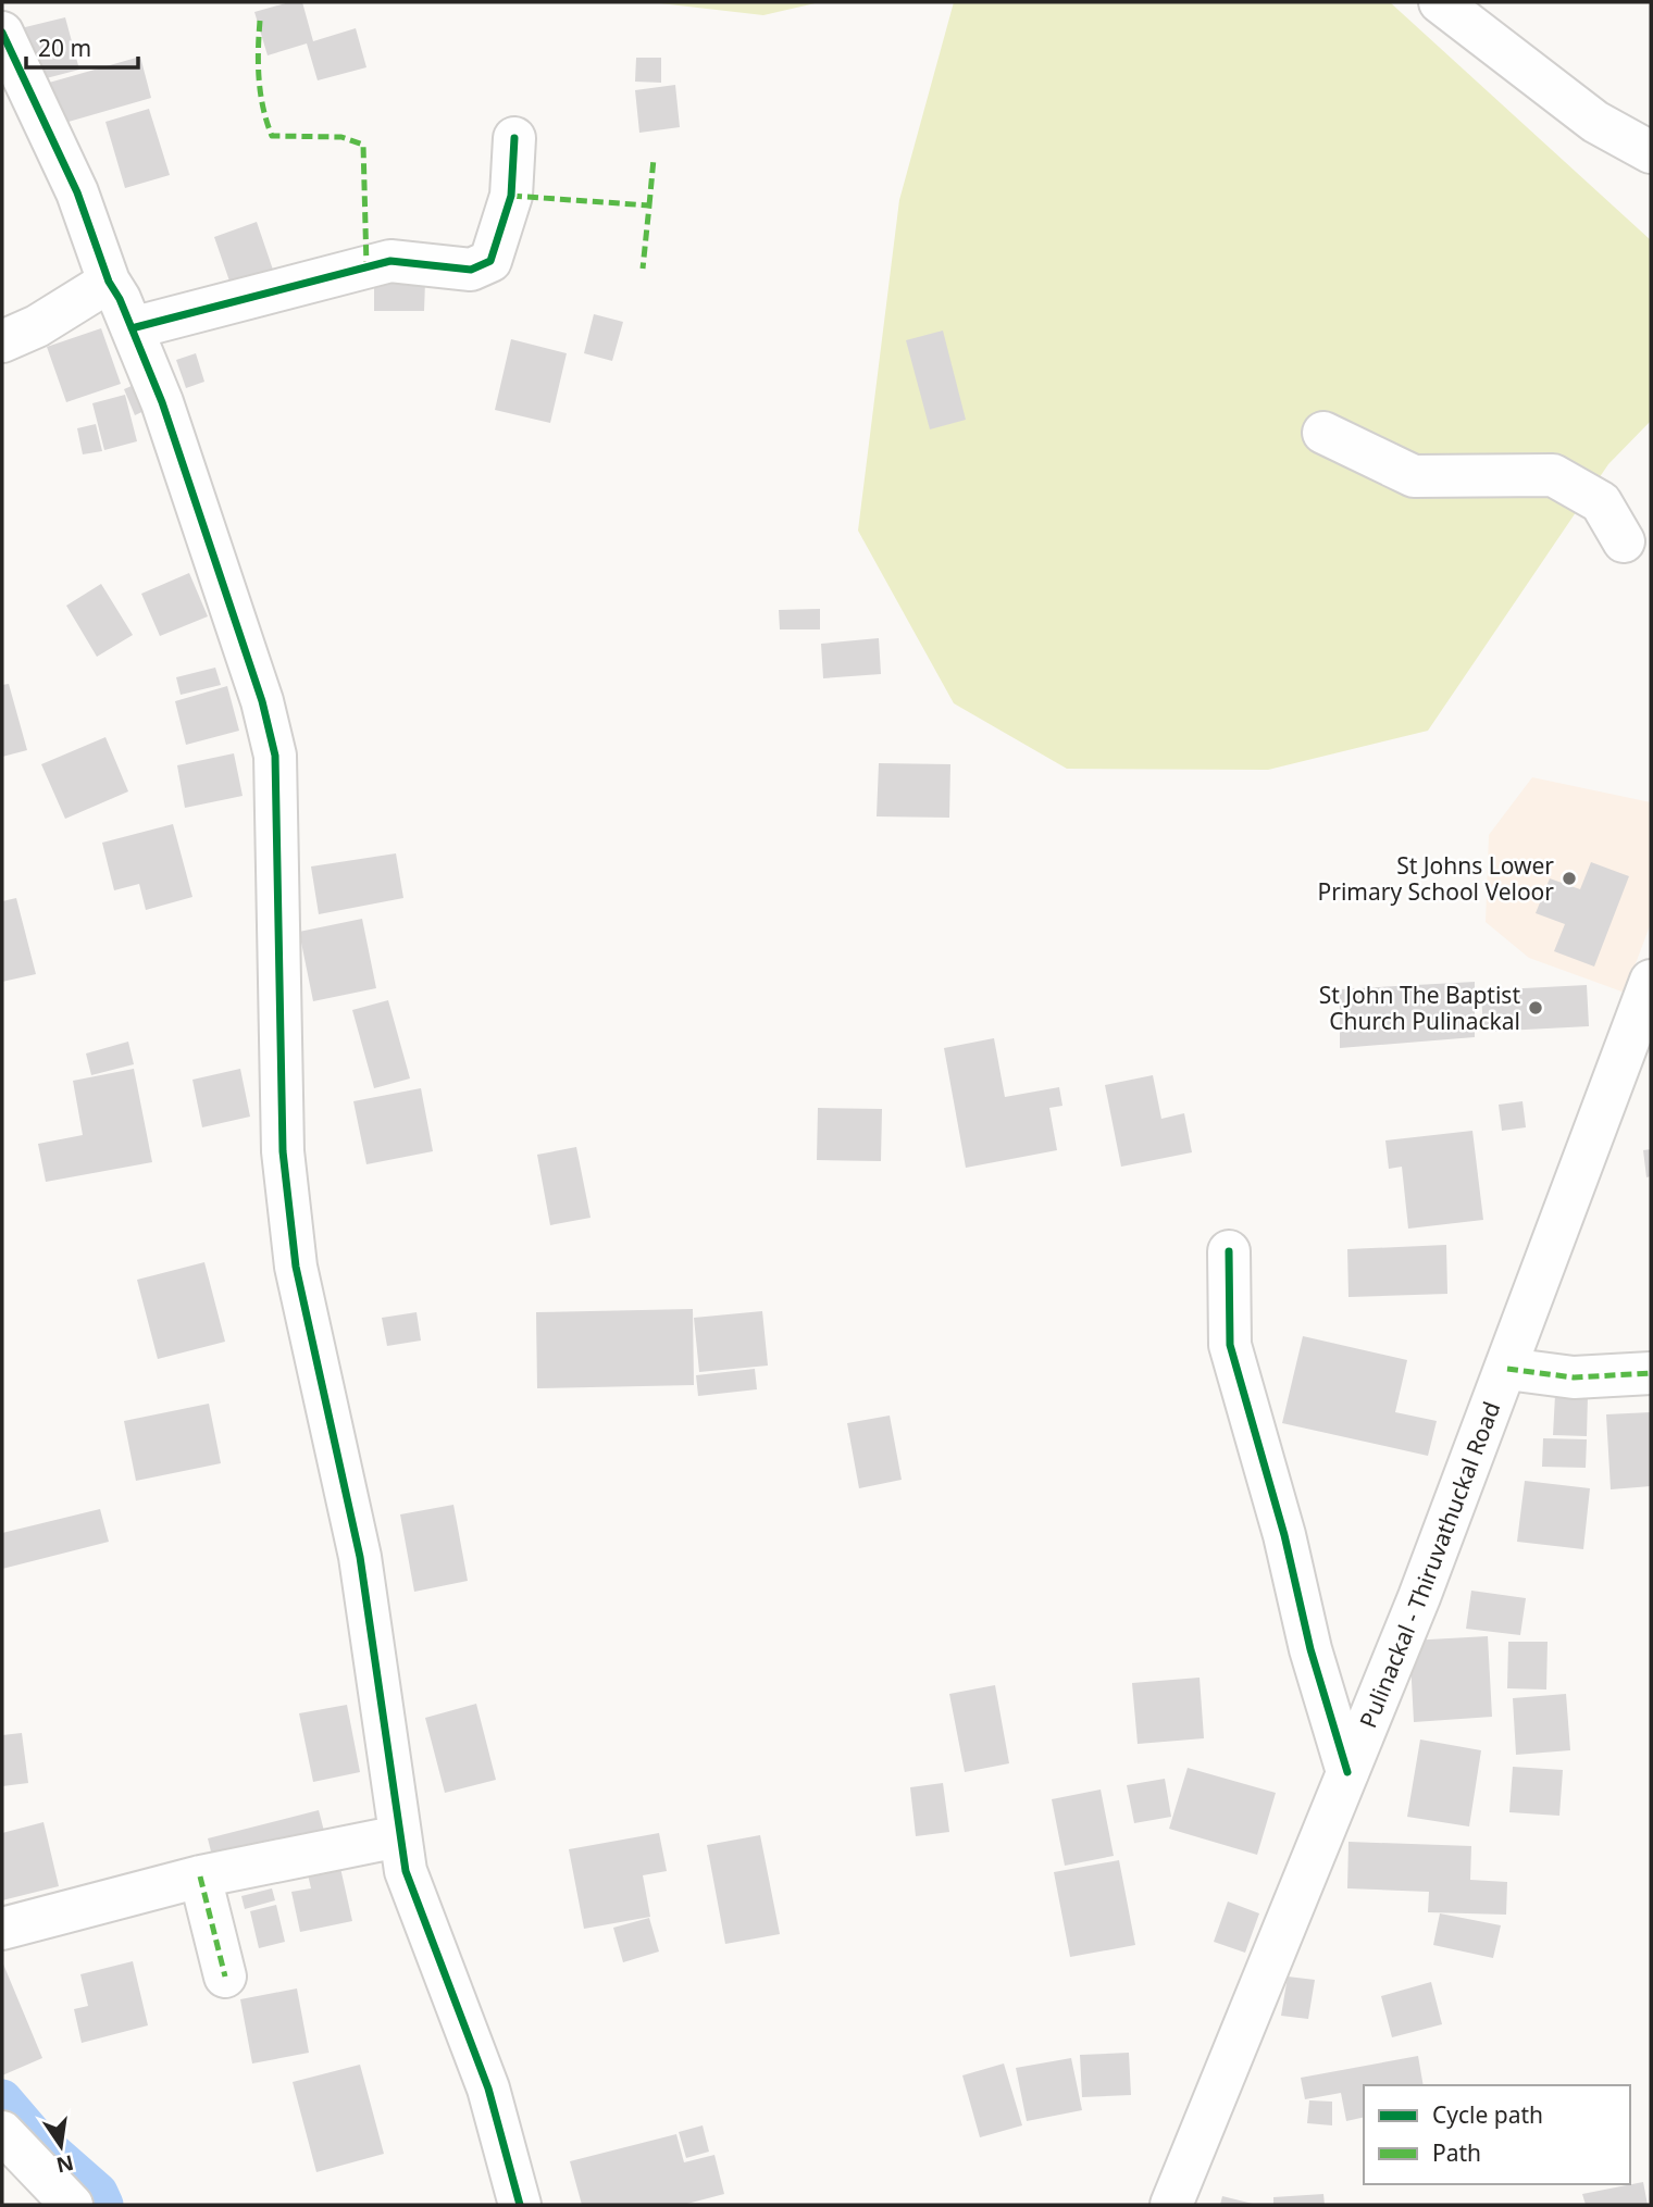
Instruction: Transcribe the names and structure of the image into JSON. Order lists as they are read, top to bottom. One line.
{"streets":{"street":["Pulinackal - Thiruvathuckal Road"]},"places":["St Johns Lower Primary School Veloor","St John The Baptist Church Pulinackal"],"legend":["Cycle path","Path"],"scale_bar":"20 m","north":"bottom"}
